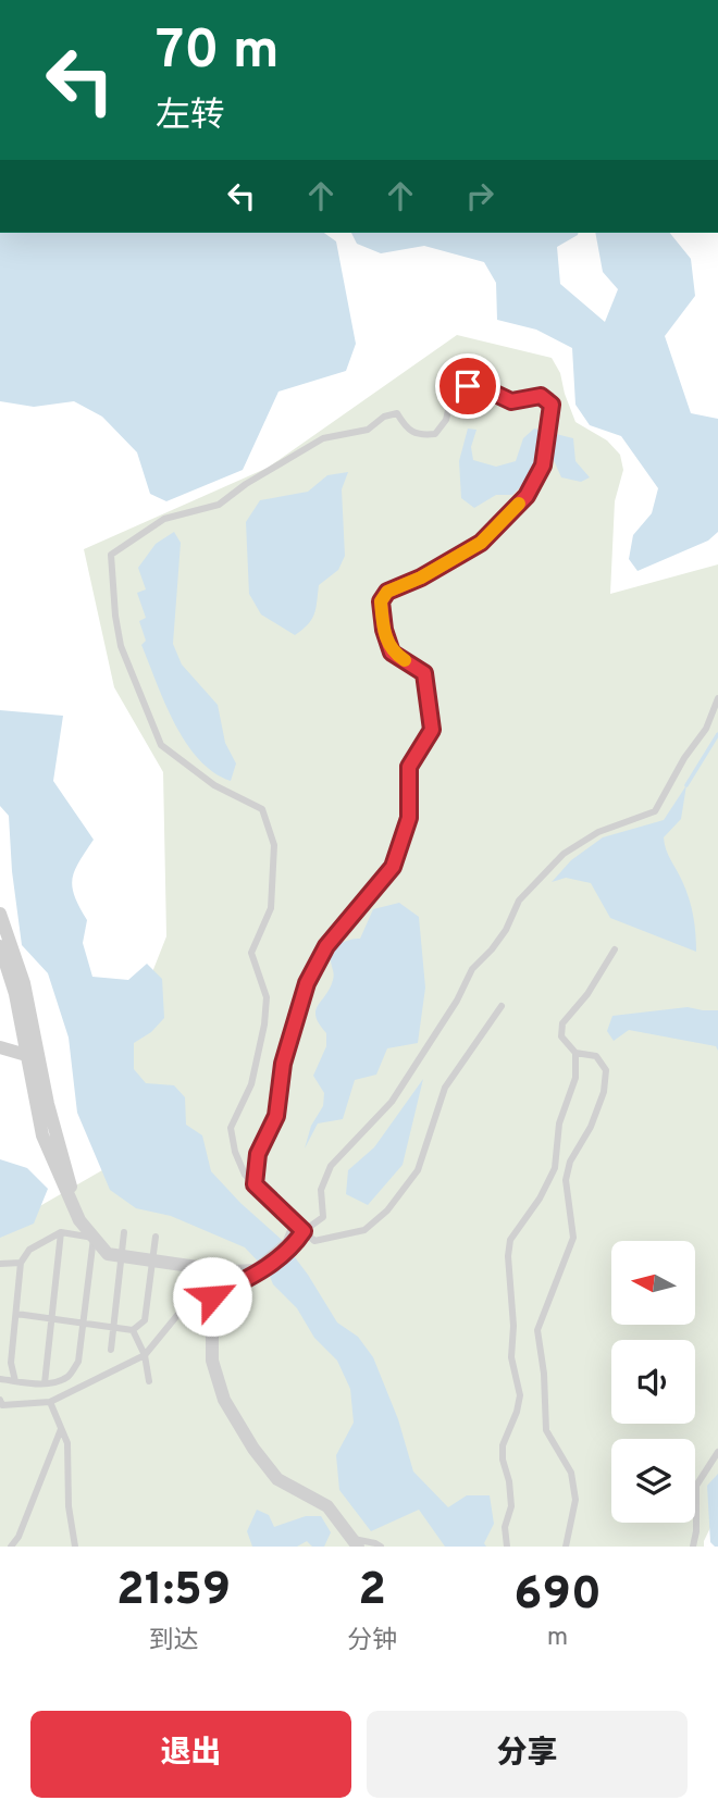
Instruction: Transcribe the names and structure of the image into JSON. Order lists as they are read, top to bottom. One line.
{"north":"left","page":{"turn":["70 m","左转"],"eta":["21:59","到达","2","分钟","690","m"],"buttons":["退出","分享"]}}
